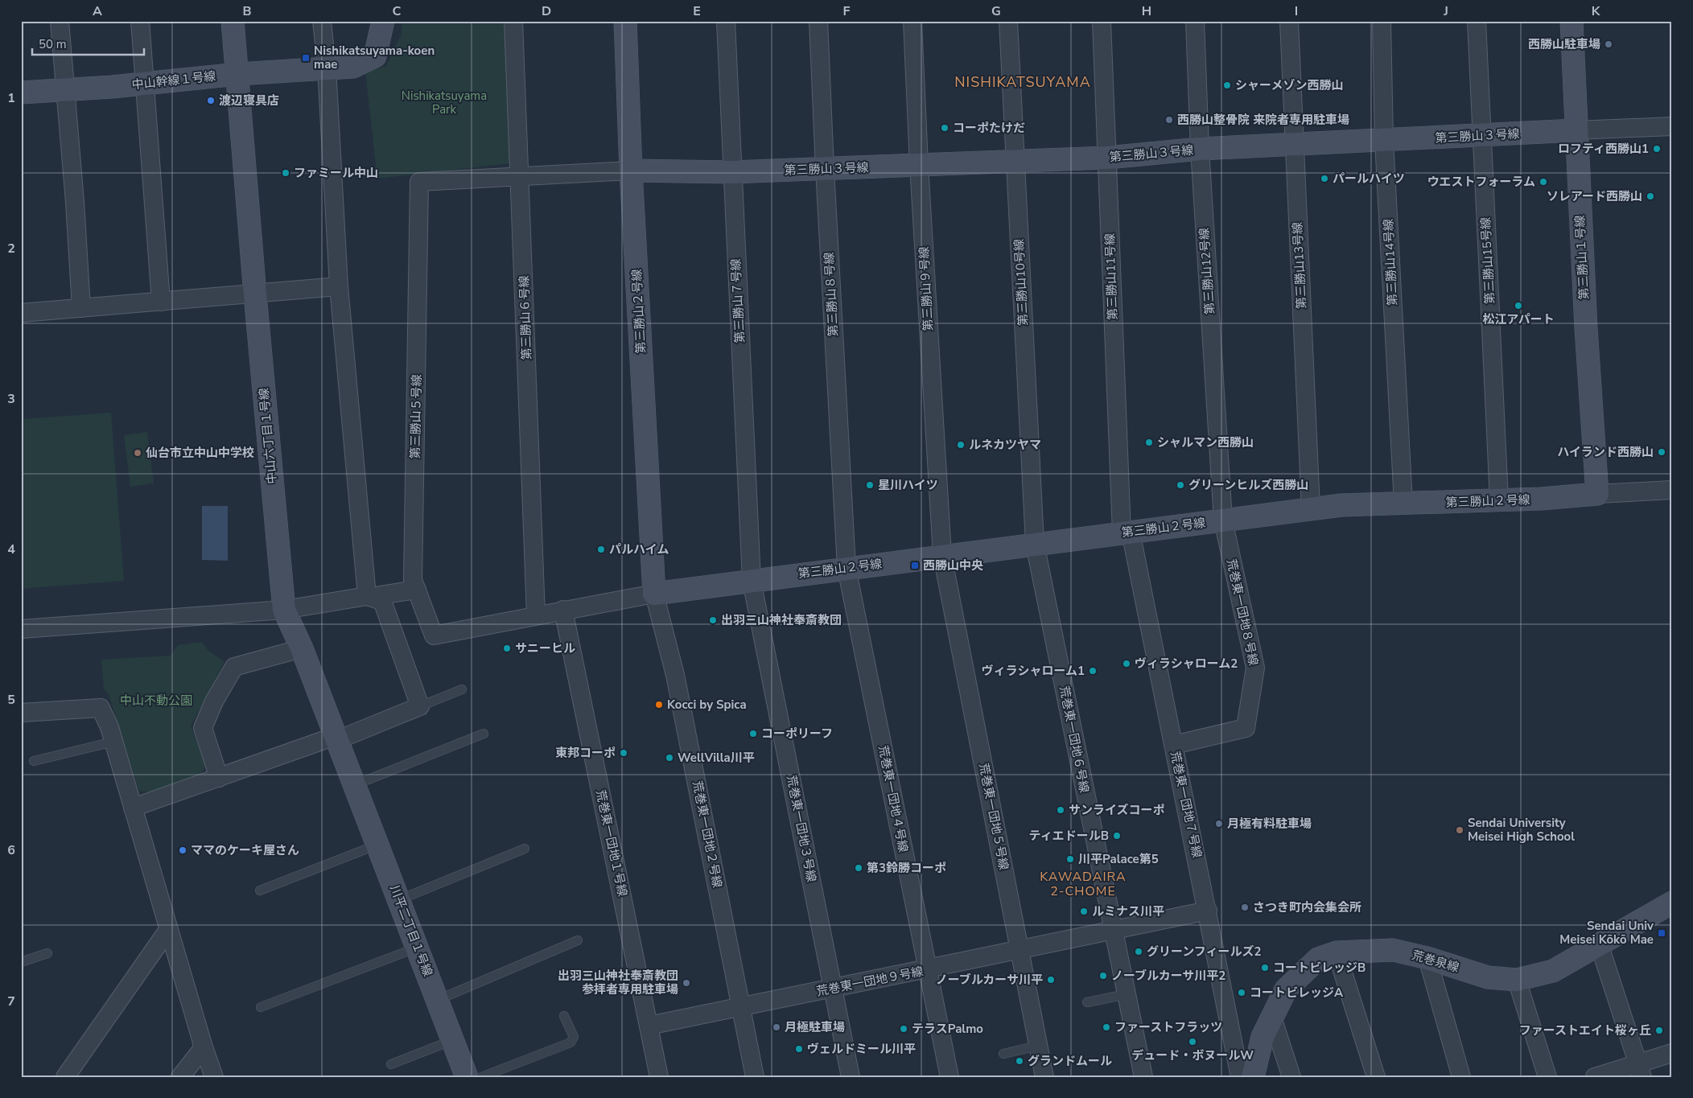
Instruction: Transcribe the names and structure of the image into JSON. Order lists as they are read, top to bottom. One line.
{"streets":{"street":["中山幹線１号線","第三勝山３号線","第三勝山１号線","第三勝山15号線","第三勝山14号線","第三勝山13号線","第三勝山12号線","第三勝山11号線","第三勝山10号線","第三勝山９号線","第三勝山８号線","第三勝山７号線","第三勝山２号線","第三勝山６号線","第三勝山５号線","中山六丁目１号線","荒巻東一団地８号線","荒巻東一団地６号線","荒巻東一団地４号線","荒巻東一団地７号線","荒巻東一団地５号線","荒巻東一団地３号線","荒巻東一団地２号線","荒巻東一団地１号線","川平二丁目１号線","荒巻泉線","荒巻東一団地９号線"]},"crossings":[["中山幹線１号線","中山六丁目１号線"],["第三勝山３号線","第三勝山１号線"],["第三勝山３号線","第三勝山15号線"],["第三勝山３号線","第三勝山14号線"],["第三勝山３号線","第三勝山13号線"],["第三勝山３号線","第三勝山12号線"],["第三勝山３号線","第三勝山11号線"],["第三勝山３号線","第三勝山10号線"],["第三勝山３号線","第三勝山９号線"],["第三勝山３号線","第三勝山８号線"],["第三勝山３号線","第三勝山７号線"],["第三勝山３号線","第三勝山２号線"],["第三勝山３号線","第三勝山５号線"],["第三勝山１号線","第三勝山２号線"],["第三勝山15号線","第三勝山２号線"],["第三勝山14号線","第三勝山２号線"],["第三勝山13号線","第三勝山２号線"],["第三勝山12号線","第三勝山２号線"],["第三勝山12号線","荒巻東一団地８号線"],["第三勝山11号線","第三勝山２号線"],["第三勝山11号線","荒巻東一団地７号線"],["第三勝山10号線","第三勝山２号線"],["第三勝山10号線","荒巻東一団地６号線"],["第三勝山９号線","第三勝山２号線"],["第三勝山９号線","荒巻東一団地５号線"],["第三勝山８号線","第三勝山２号線"],["第三勝山８号線","荒巻東一団地４号線"],["第三勝山７号線","第三勝山２号線"],["第三勝山７号線","荒巻東一団地３号線"],["第三勝山２号線","第三勝山５号線"],["第三勝山２号線","荒巻東一団地８号線"],["第三勝山２号線","荒巻東一団地６号線"],["第三勝山２号線","荒巻東一団地４号線"],["第三勝山２号線","荒巻東一団地７号線"],["第三勝山２号線","荒巻東一団地５号線"],["第三勝山２号線","荒巻東一団地３号線"],["第三勝山２号線","荒巻東一団地２号線"],["第三勝山６号線","第三勝山５号線"],["第三勝山５号線","荒巻東一団地２号線"],["第三勝山５号線","荒巻東一団地１号線"],["中山六丁目１号線","川平二丁目１号線"],["荒巻東一団地８号線","荒巻東一団地７号線"],["荒巻東一団地６号線","荒巻東一団地９号線"],["荒巻東一団地４号線","荒巻東一団地９号線"],["荒巻東一団地７号線","荒巻東一団地９号線"],["荒巻東一団地５号線","荒巻東一団地９号線"],["荒巻東一団地３号線","荒巻東一団地９号線"],["荒巻東一団地２号線","荒巻東一団地９号線"],["荒巻東一団地１号線","荒巻東一団地９号線"]],"districts":["NISHIKATSUYAMA","KAWADAIRA 2-CHOME"],"parks":["Nishikatsuyama Park","中山不動公園"],"places":{"other":["西勝山駐車場","シャーメゾン西勝山","渡辺寝具店","西勝山整骨院 来院者専用駐車場","コーポたけだ","ロフティ西勝山1","ファミール中山","パールハイツ","ウエストフォーラム","ソレアード西勝山","松江アパート","シャルマン西勝山","ルネカツヤマ","ハイランド西勝山","仙台市立中山中学校","星川ハイツ","グリーンヒルズ西勝山","パルハイム","出羽三山神社奉斎教団","サニーヒル","ヴィラシャローム2","ヴィラシャローム1","Kocci by Spica","コーポリーフ","東邦コーポ","WellVilla川平","サンライズコーポ","月極有料駐車場","Sendai University Meisei High School","ティエドールB","ママのケーキ屋さん","川平Palace第5","第3鈴勝コーポ","さつき町内会集会所","ルミナス川平","グリーンフィールズ2","コートビレッジB","ノーブルカーサ川平2","ノーブルカーサ川平","出羽三山神社奉斎教団 参拝者専用駐車場","コートビレッジA","月極駐車場","ファーストフラッツ","テラスPalmo","ファーストエイト桜ヶ丘","デュード・ボヌールW","ヴェルドミール川平","グランドムール"],"transit":["Nishikatsuyama-koen mae","西勝山中央","Sendai Univ Meisei Kōkō Mae"]},"scale_bar":"50 m","grid":{"columns":["A","B","C","D","E","F","G","H","I","J","K"],"rows":["1","2","3","4","5","6","7"]}}
